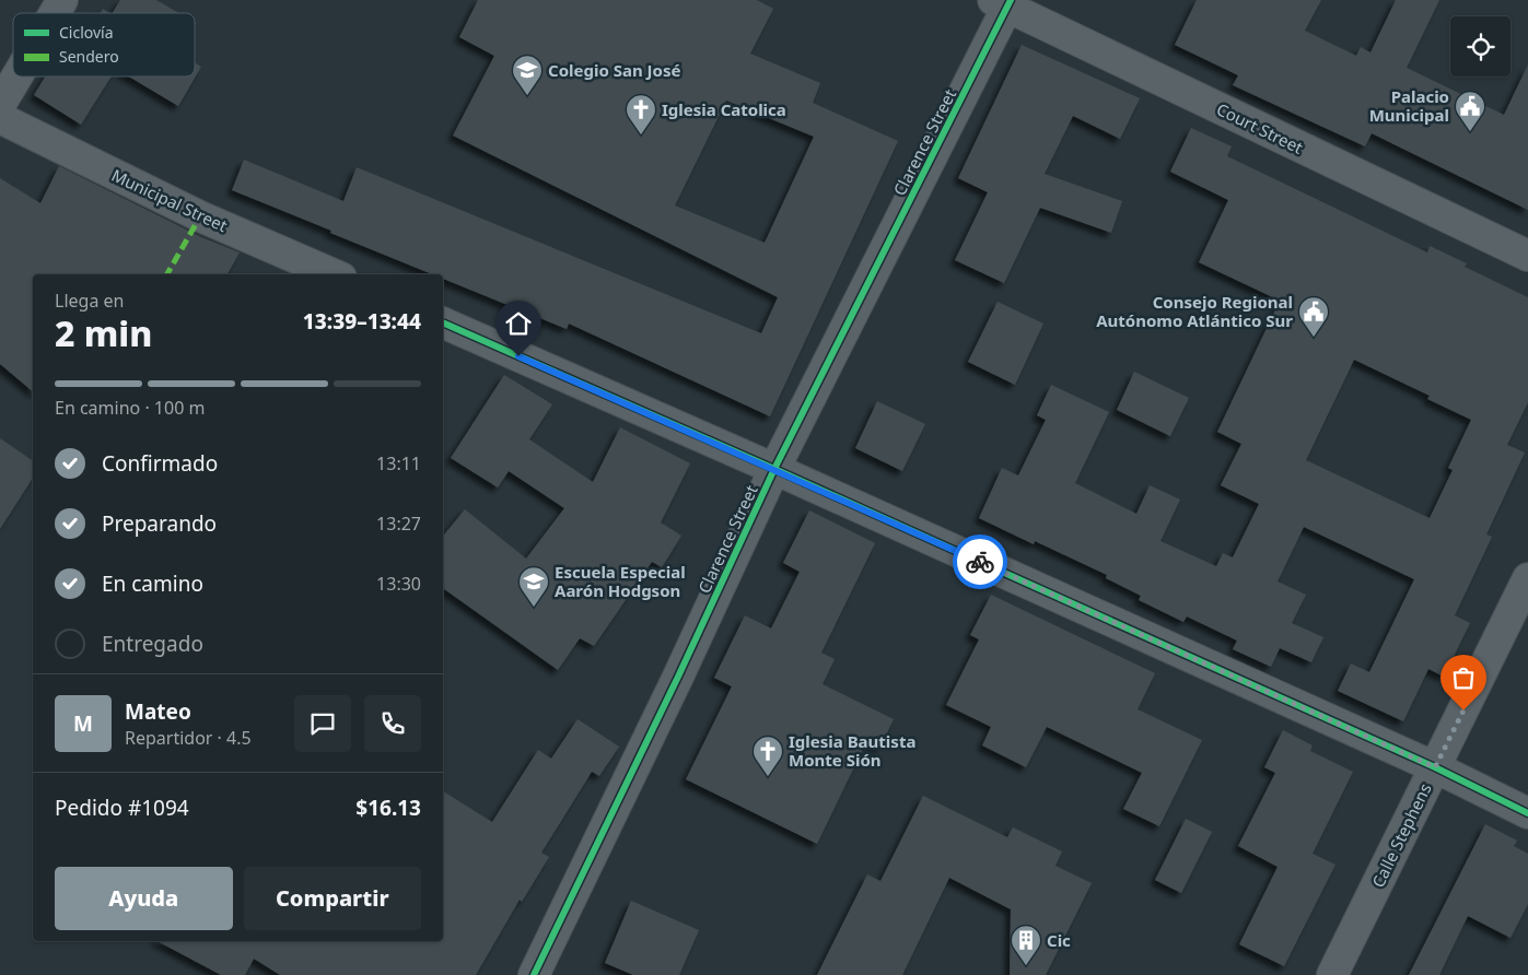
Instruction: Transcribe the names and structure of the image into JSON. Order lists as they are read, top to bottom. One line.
{"streets":{"street":["Court Street","Clarence Street","Municipal Street","Calle Stephens"]},"crossings":[["Court Street","Clarence Street"]],"places":{"school or university":["Colegio San José","Escuela Especial Aarón Hodgson"],"public building":["Palacio Municipal","Consejo Regional Autónomo Atlántico Sur"],"church":["Iglesia Catolica","Iglesia Bautista Monte Sión"],"building":["Cic"]},"legend":["Ciclovía","Sendero"],"page":{"heading":["2 min","Llega en","13:39–13:44"],"panel":["Mateo","Repartidor · 4.5","Pedido #1094","$16.13"],"bar":"En camino · 100 m","list":[["Confirmado","13:11"],["Preparando","13:27"],["En camino","13:30"],"Entregado"],"round":"M","buttons":["Ayuda","Compartir"]}}
